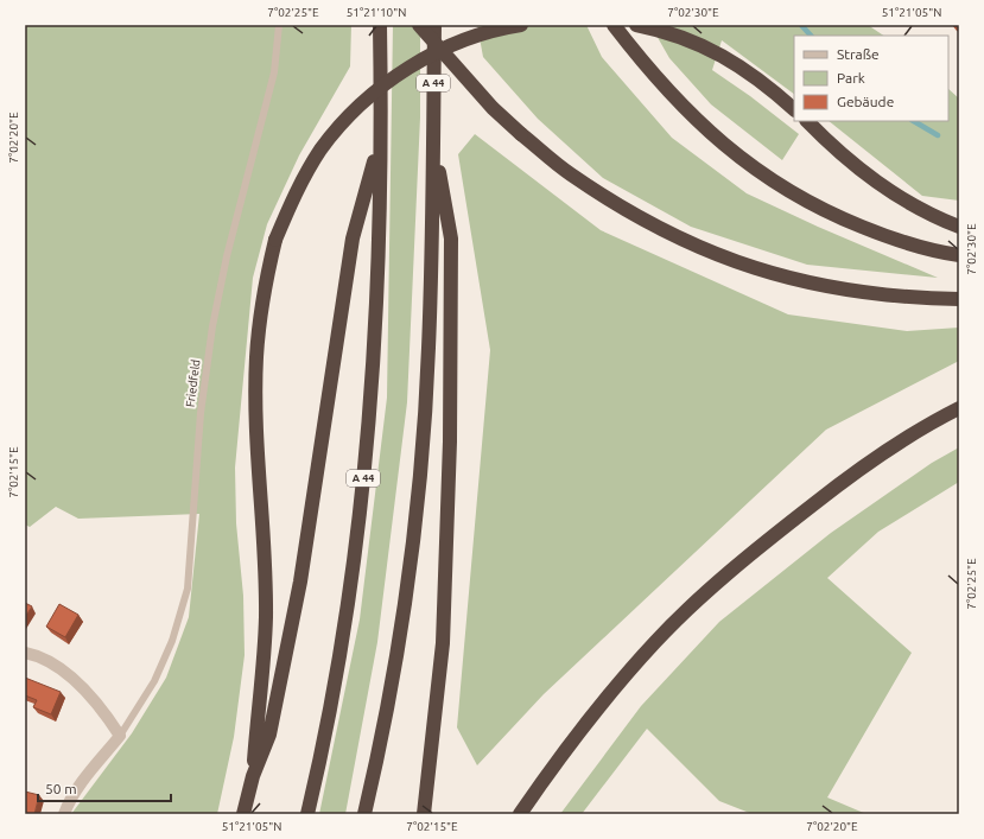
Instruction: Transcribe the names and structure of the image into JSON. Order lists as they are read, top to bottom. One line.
{"streets":{"highway":["A 44"],"lane":["Friedfeld"]},"legend":["Straße","Park","Gebäude"],"scale_bar":"50 m","coordinates":["7°02'25\"E","51°21'10\"N","7°02'30\"E","51°21'05\"N","7°02'20\"E","7°02'15\"E"]}
